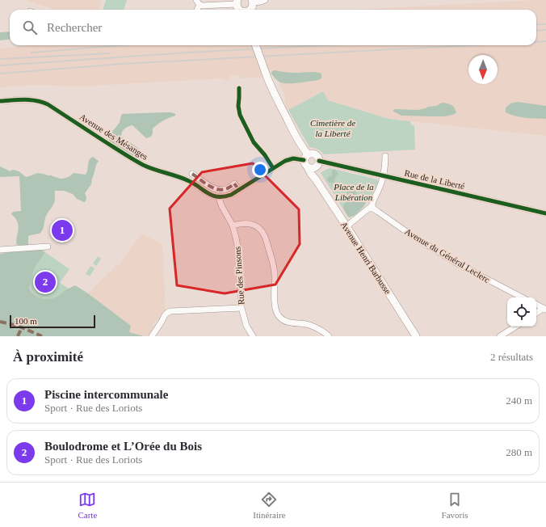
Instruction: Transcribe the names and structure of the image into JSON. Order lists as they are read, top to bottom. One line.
{"streets":{"main road":["Avenue Henri Barbusse"],"street":["Avenue des Mésanges","Rue de la Liberté","Avenue du Général Leclerc","Rue des Pinsons"]},"crossings":[["Avenue des Mésanges","Rue des Pinsons"],["Rue de la Liberté","Avenue Henri Barbusse"]],"parks":["Cimetière de la Liberté","Place de la Libération"],"scale_bar":"100 m","north":"bottom","page":{"search":"Rechercher","pins":["1","2"],"scale":"100 m","heading":["À proximité","2 résultats"],"list":[{"mark":"1","name":"Piscine intercommunale","note":"Sport · Rue des Loriots","value":"240 m"},{"mark":"2","name":"Boulodrome et L’Orée du Bois","note":"Sport · Rue des Loriots","value":"280 m"}],"nav":["Carte","Itinéraire","Favoris"]}}
